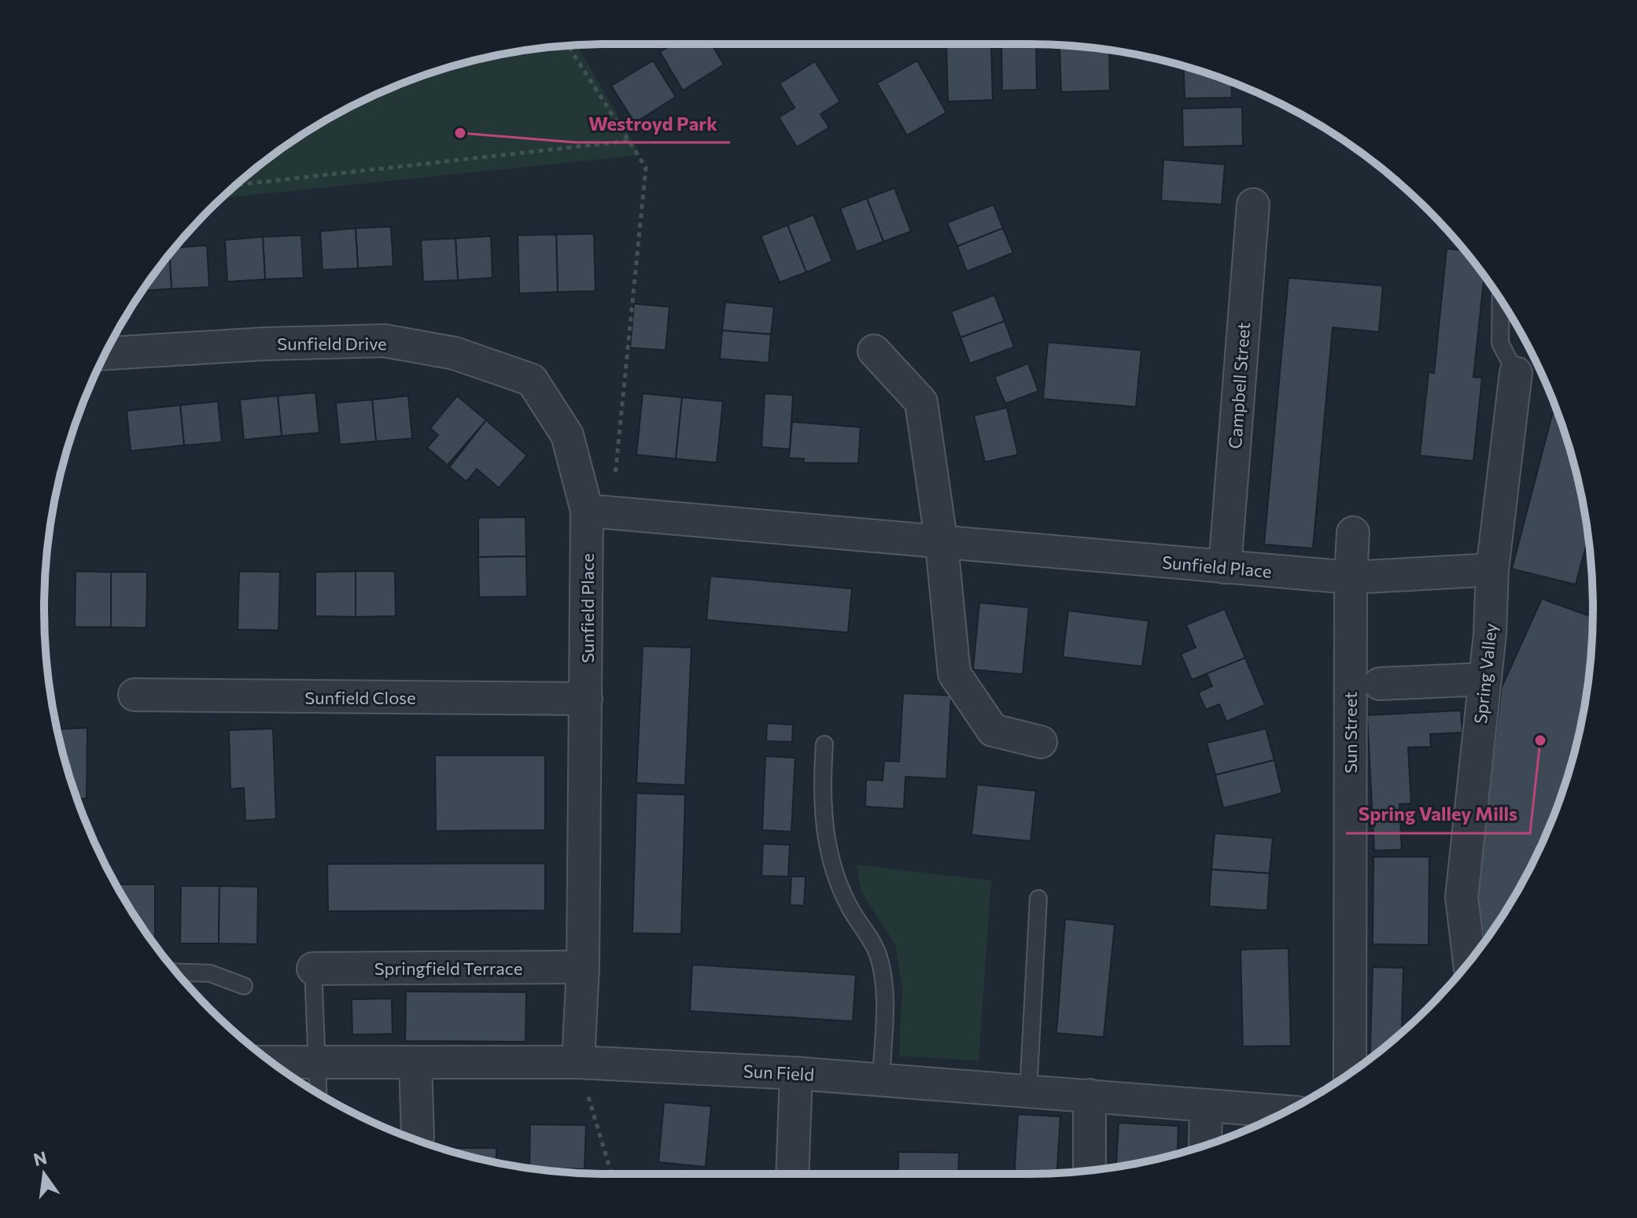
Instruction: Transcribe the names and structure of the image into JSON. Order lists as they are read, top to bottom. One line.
{"streets":{"street":["Sunfield Drive","Campbell Street","Sunfield Place","Spring Valley","Sunfield Close","Sun Street","Springfield Terrace","Sun Field"]},"crossings":[["Sunfield Drive","Sunfield Place"],["Campbell Street","Sunfield Place"],["Sunfield Place","Spring Valley"],["Sunfield Place","Sunfield Close"],["Sunfield Place","Sun Street"],["Sunfield Place","Springfield Terrace"],["Sunfield Place","Sun Field"]],"places":["Westroyd Park","Spring Valley Mills"],"north":"top"}
